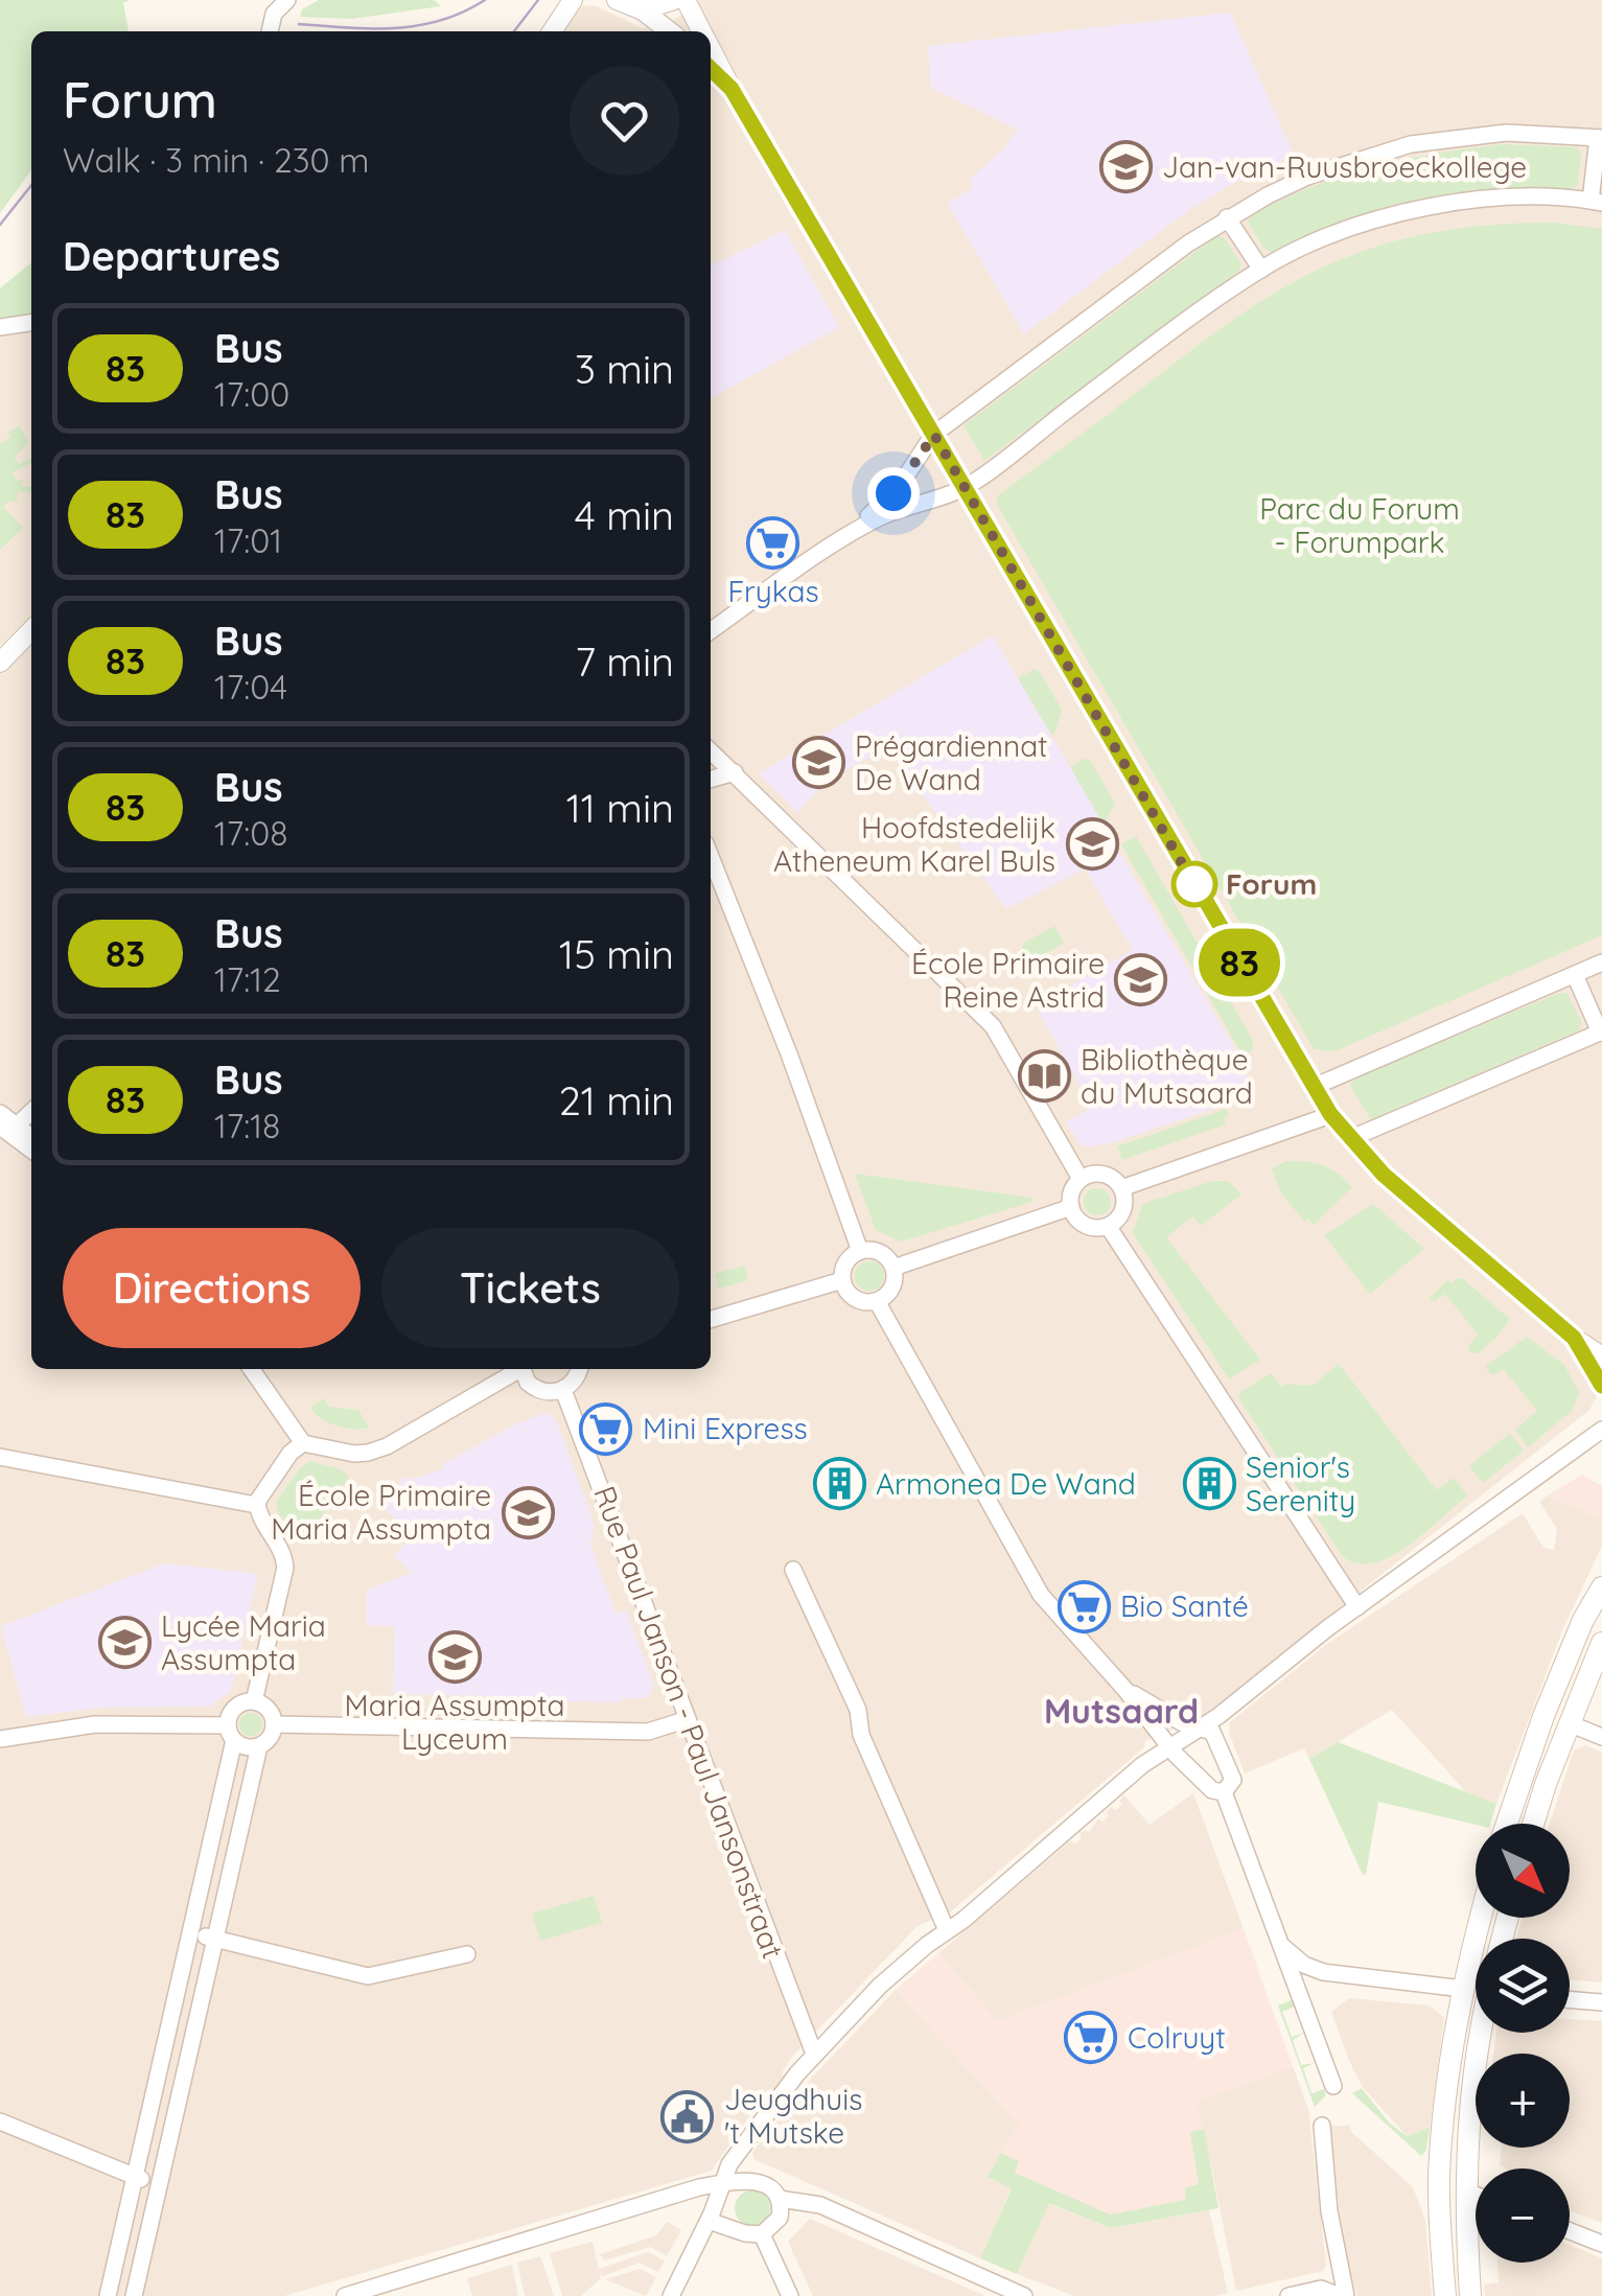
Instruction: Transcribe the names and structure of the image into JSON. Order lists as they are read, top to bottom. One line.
{"streets":{"street":["Rue Paul Janson - Paul Jansonstraat"]},"districts":["Mutsaard"],"parks":["Parc du Forum - Forumpark"],"places":{"school or university":["Jan-van-Ruusbroeckollege","Prégardiennat De Wand","Hoofdstedelijk Atheneum Karel Buls","École Primaire Reine Astrid","École Primaire Maria Assumpta","Lycée Maria Assumpta","Maria Assumpta Lyceum"],"supermarket":["Frykas","Mini Express","Bio Santé","Colruyt"],"other":["Forum"],"library":["Bibliothèque du Mutsaard"],"building":["Armonea De Wand","Senior's Serenity"],"public building":["Jeugdhuis 't Mutske"]},"lines":["bus line 83"],"north":"bottom right","page":{"on_map":"83","heading":[["Forum","Walk · 3 min · 230 m"],"Departures"],"list":[{"mark":"83","name":"Bus","note":"17:00","value":"3 min"},{"mark":"83","name":"Bus","note":"17:01","value":"4 min"},{"mark":"83","name":"Bus","note":"17:04","value":"7 min"},{"mark":"83","name":"Bus","note":"17:08","value":"11 min"},{"mark":"83","name":"Bus","note":"17:12","value":"15 min"},{"mark":"83","name":"Bus","note":"17:18","value":"21 min"}],"buttons":["Directions","Tickets"],"map_buttons":["+","−"]}}
